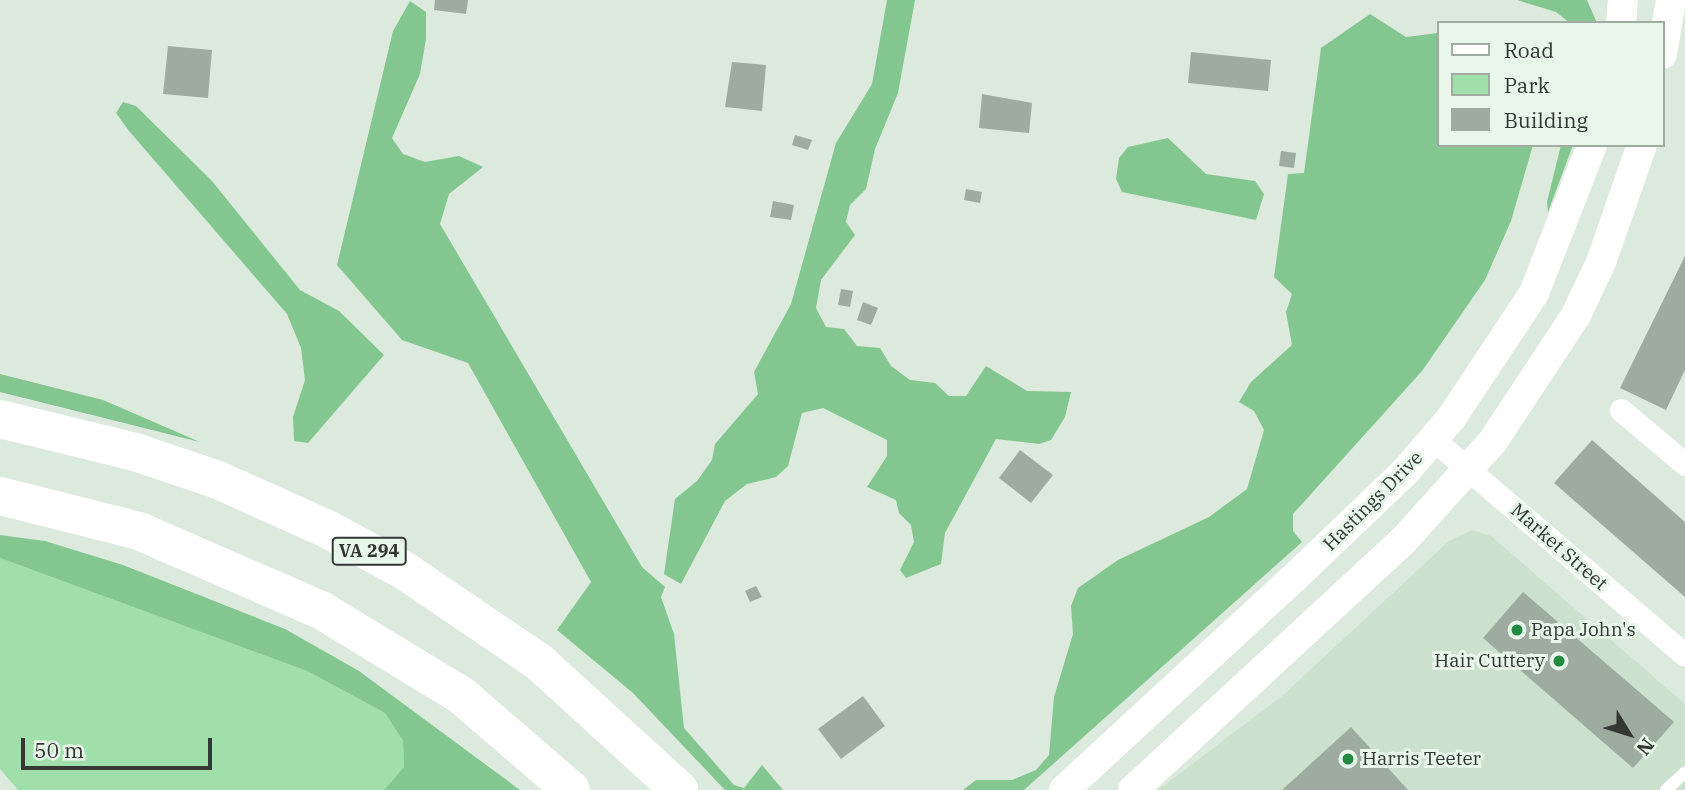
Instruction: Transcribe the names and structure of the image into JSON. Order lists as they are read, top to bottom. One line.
{"streets":{"highway":["VA 294"],"street":["Hastings Drive","Market Street"]},"crossings":[["Hastings Drive","Market Street"]],"places":["Papa John's","Hair Cuttery","Harris Teeter"],"legend":["Road","Park","Building"],"scale_bar":"50 m","north":"bottom right"}
